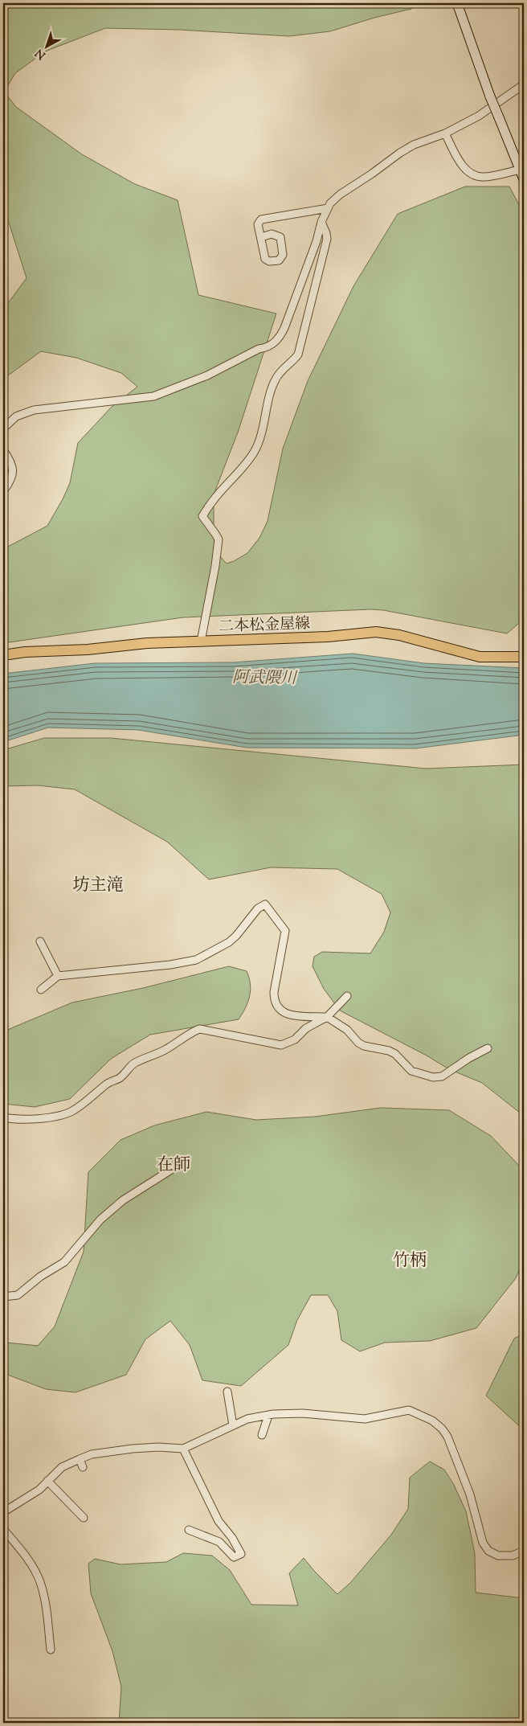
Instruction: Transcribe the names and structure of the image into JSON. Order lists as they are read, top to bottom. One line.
{"streets":{"main road":["二本松金屋線"]},"districts":["坊主滝","在師","竹柄"],"water":["阿武隈川"],"north":"bottom left"}
